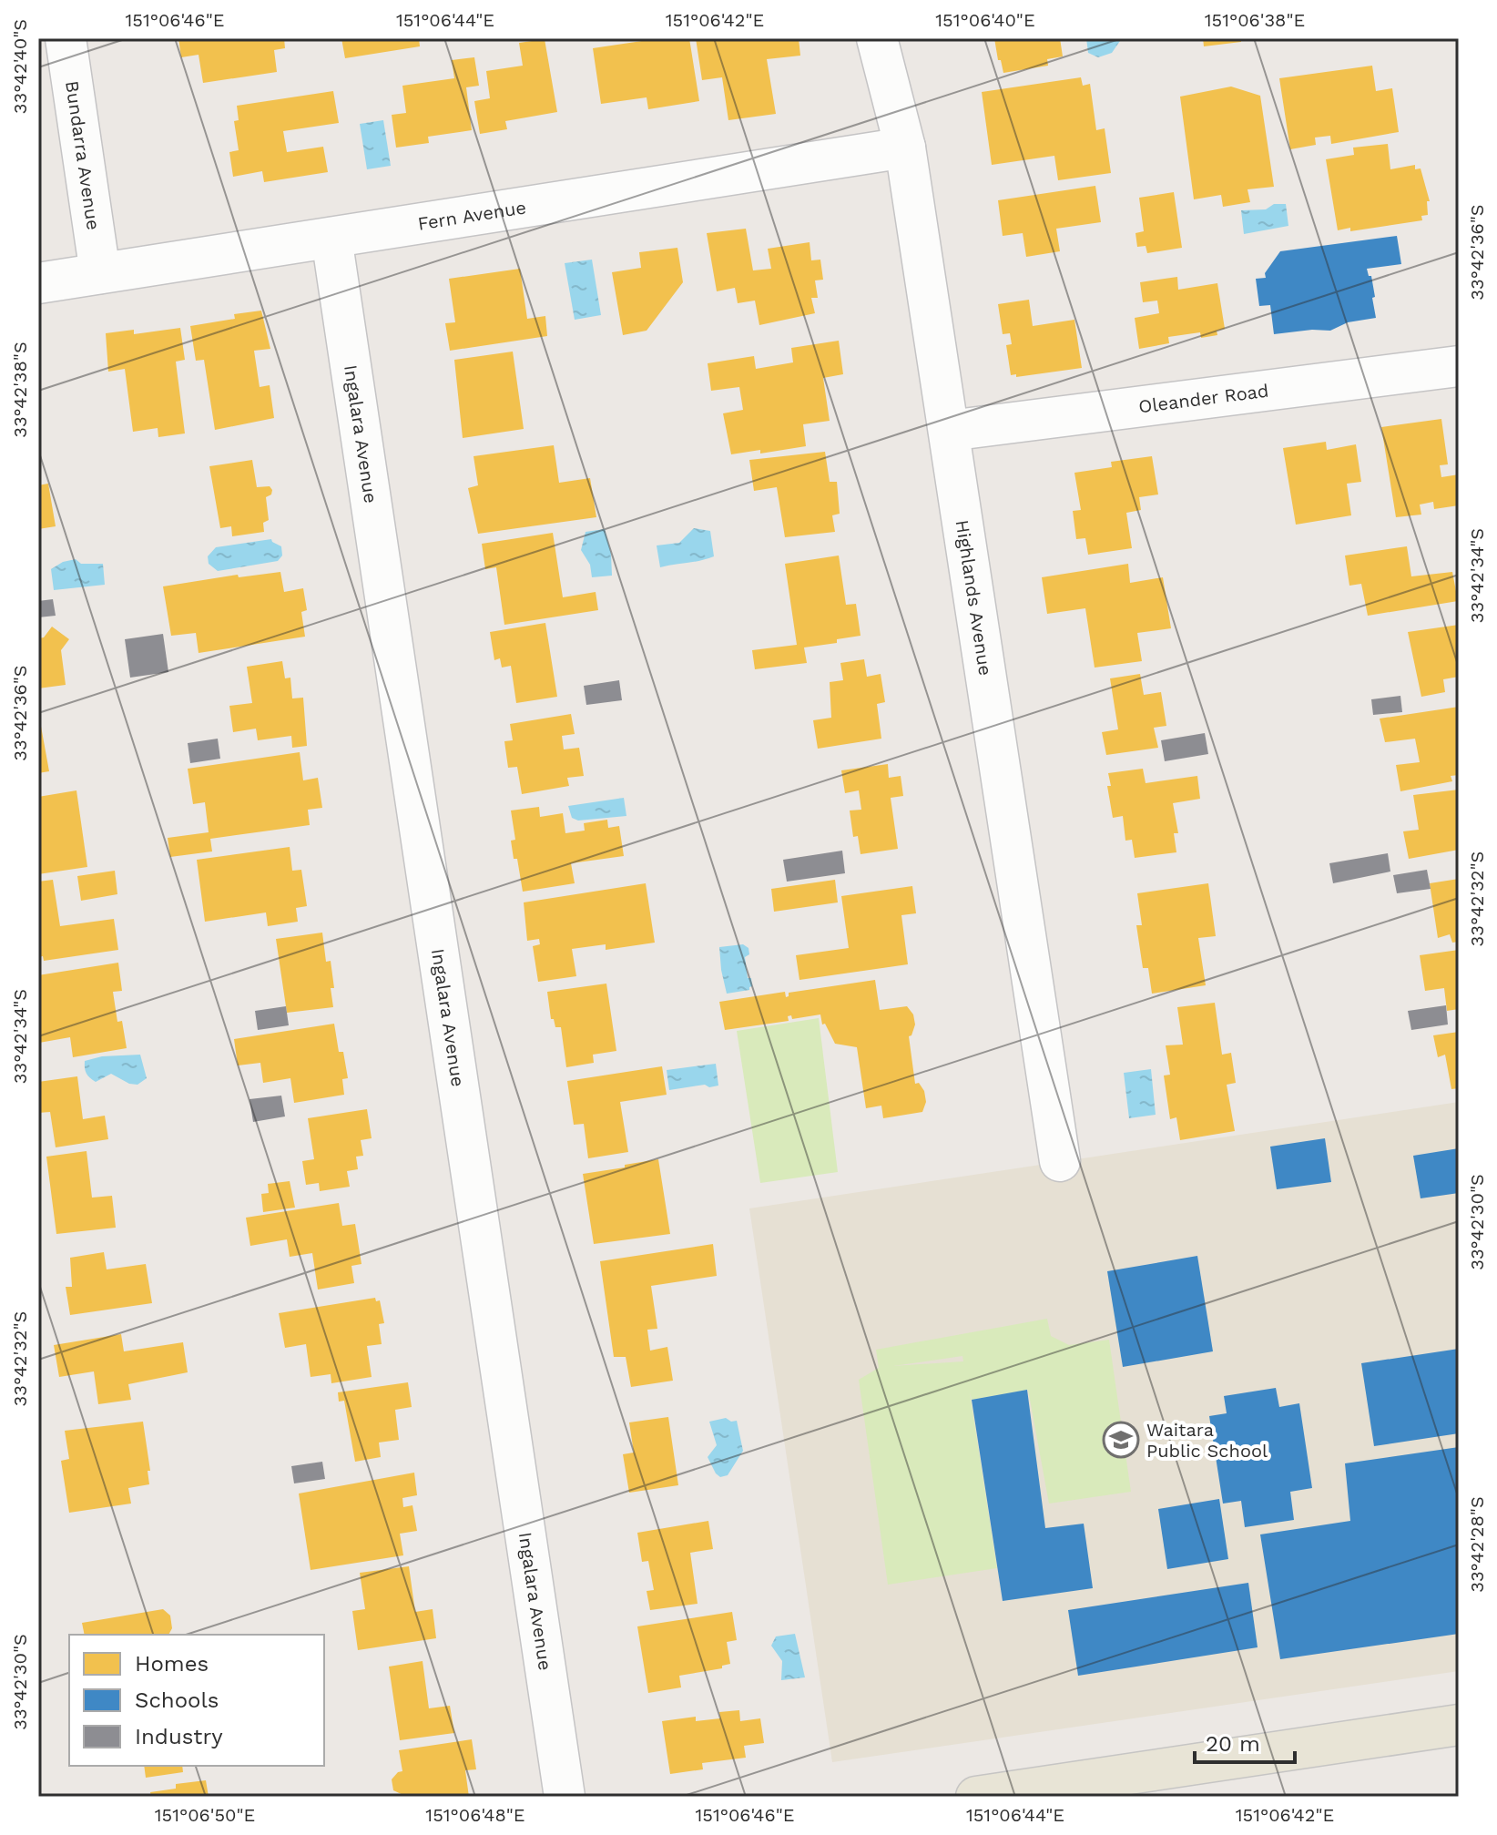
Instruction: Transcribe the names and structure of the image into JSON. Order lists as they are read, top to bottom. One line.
{"streets":{"street":["Bundarra Avenue","Fern Avenue","Oleander Road","Ingalara Avenue","Highlands Avenue"]},"crossings":[["Bundarra Avenue","Fern Avenue"],["Fern Avenue","Ingalara Avenue"],["Fern Avenue","Highlands Avenue"],["Oleander Road","Highlands Avenue"]],"places":{"school or university":["Waitara Public School"]},"legend":["Homes","Schools","Industry"],"scale_bar":"20 m","coordinates":["151°06'46\"E","151°06'44\"E","151°06'42\"E","151°06'40\"E","151°06'38\"E","33°42'40\"S","33°42'36\"S","33°42'38\"S","33°42'34\"S","33°42'32\"S","33°42'30\"S","33°42'28\"S","151°06'50\"E","151°06'48\"E"]}
